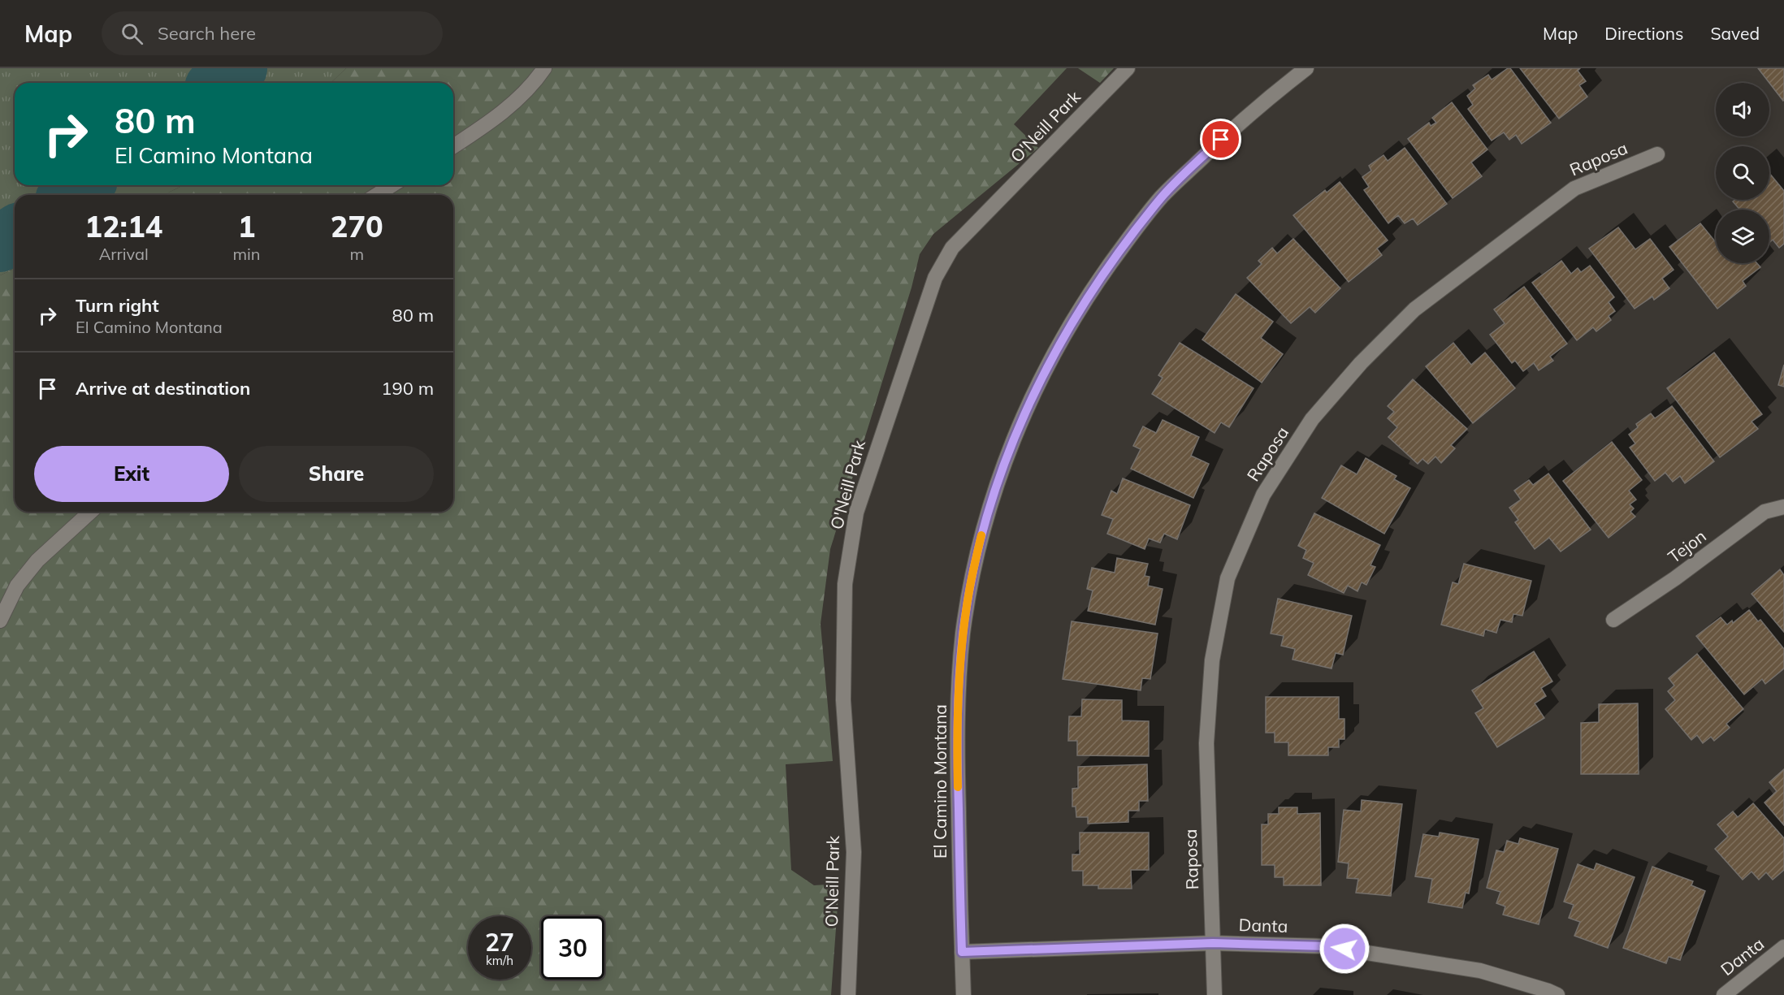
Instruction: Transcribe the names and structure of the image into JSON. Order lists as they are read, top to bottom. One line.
{"streets":{"street":["O'Neill Park","Raposa","Tejon","El Camino Montana","Danta"]},"crossings":[["Raposa","Danta"],["El Camino Montana","Danta"]],"page":{"header":"Map","search":"Search here","nav":["Map","Directions","Saved"],"turn":["80 m","El Camino Montana"],"eta":["12:14","Arrival","1","min","270","m"],"list":[{"name":"Turn right","note":"El Camino Montana","value":"80 m"},{"name":"Arrive at destination","value":"190 m"}],"buttons":["Exit","Share"],"speed":"27 km/h","limit":"30"}}
